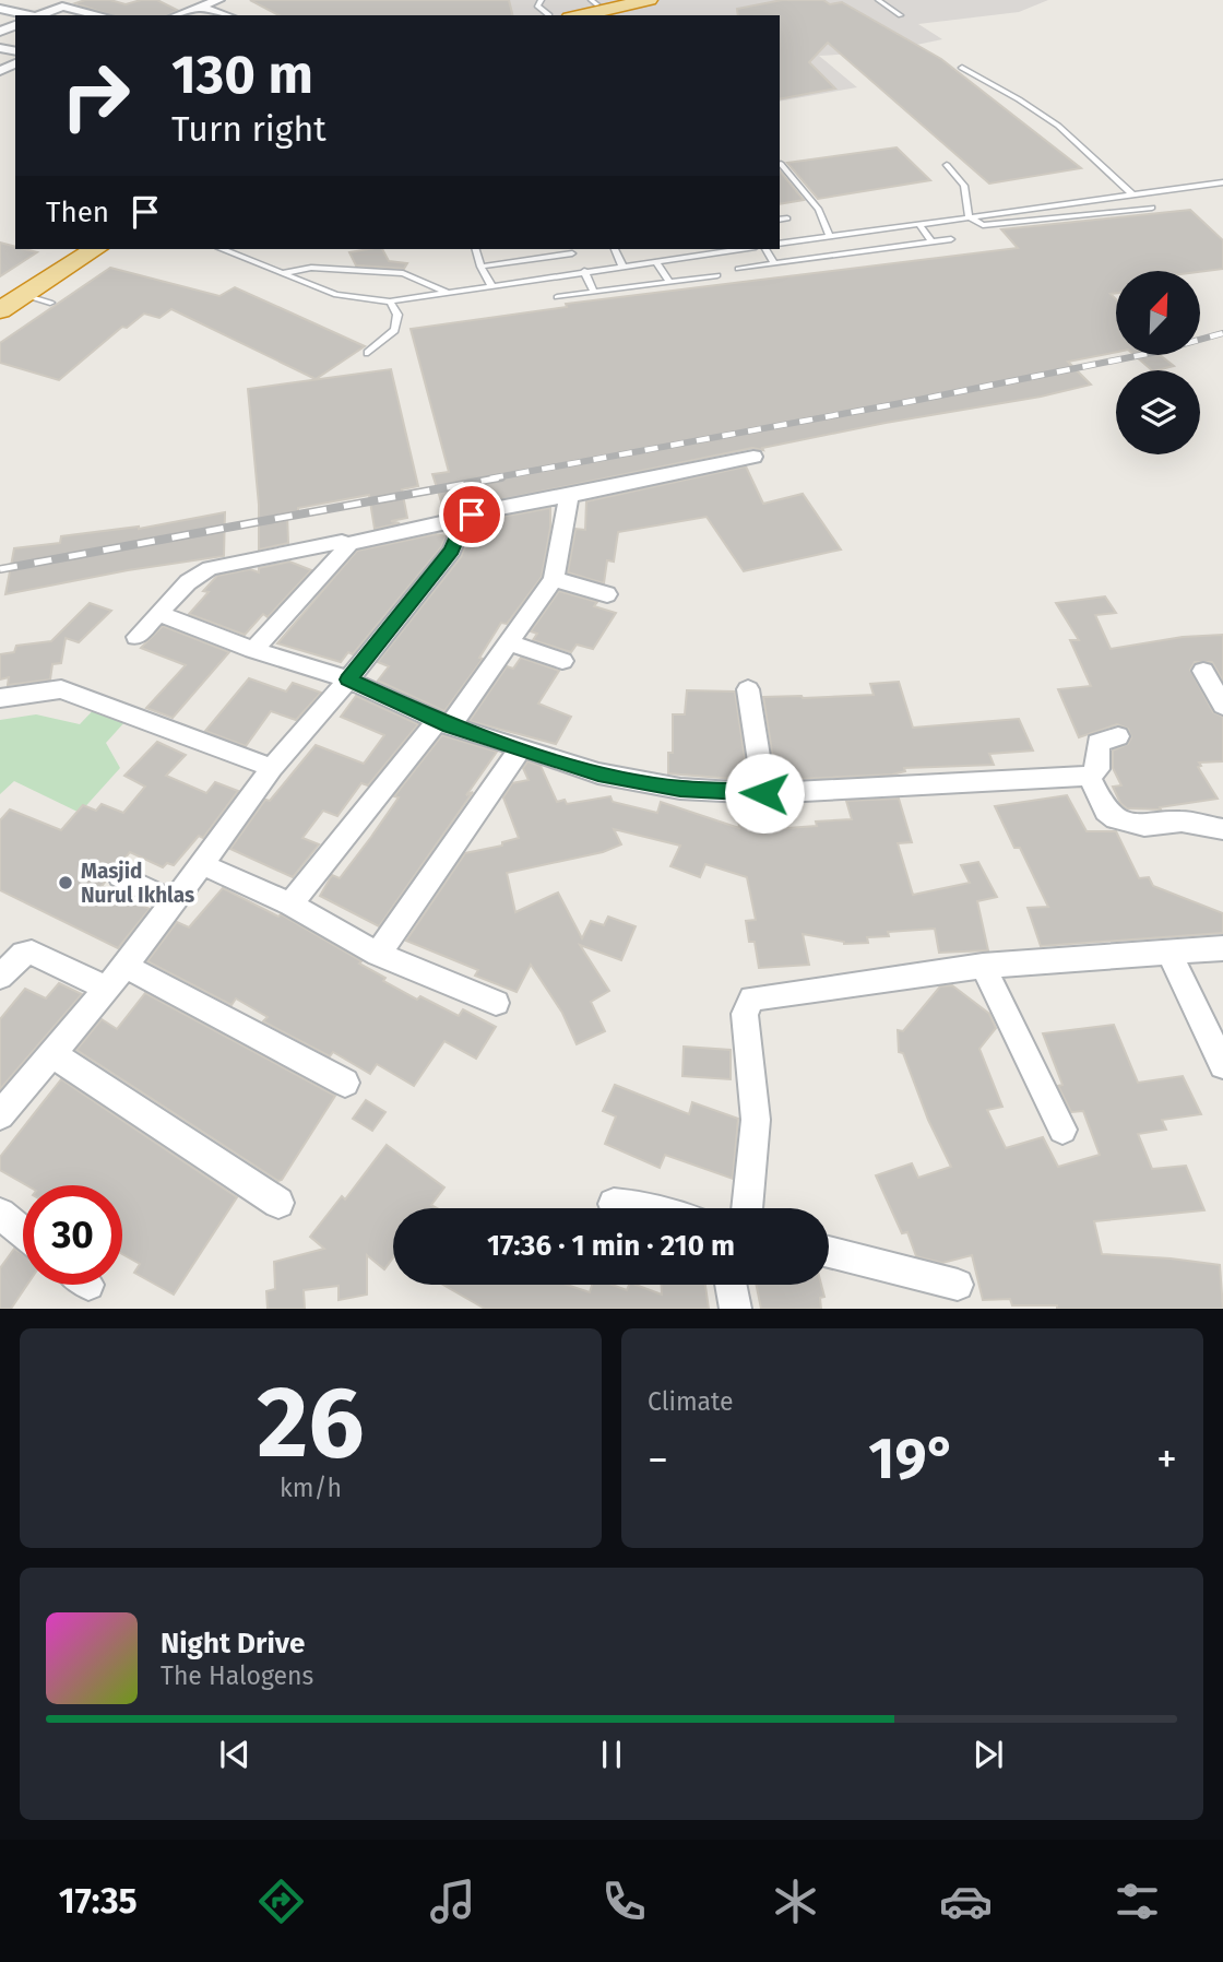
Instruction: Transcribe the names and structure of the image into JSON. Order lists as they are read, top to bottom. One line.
{"places":["Masjid Nurul Ikhlas"],"north":"top right","page":{"turn":["130 m","Turn right"],"then":"Then","limit":"30","trip":"17:36 · 1 min · 210 m","tile":[["26","km/h"],"Climate"],"heat":["−","19°","+"],"song":["Night Drive","The Halogens"],"tabs":"17:35"}}
